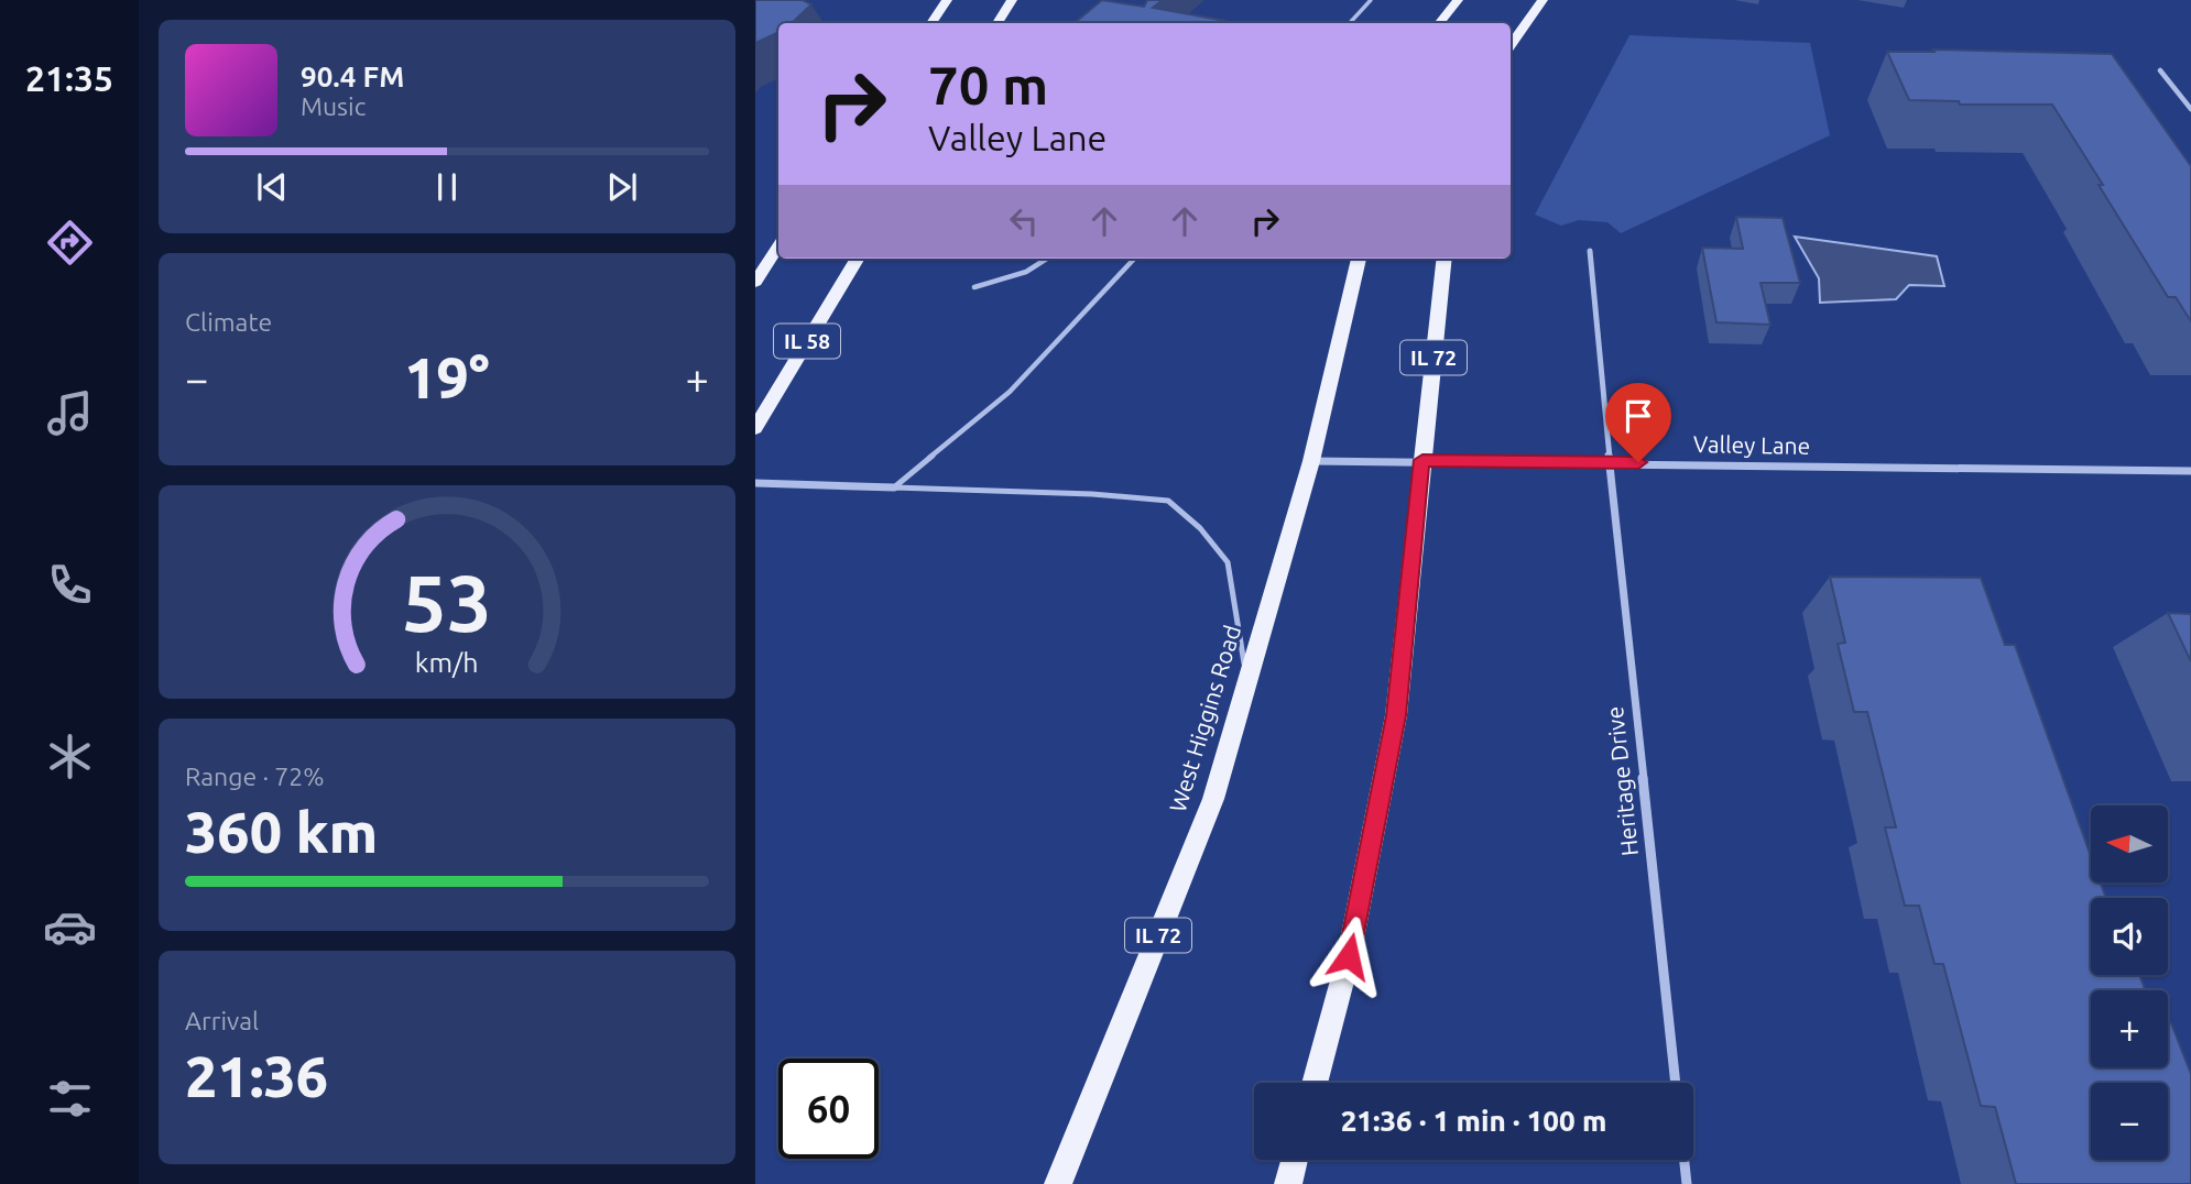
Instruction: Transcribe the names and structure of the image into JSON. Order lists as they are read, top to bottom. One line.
{"streets":{"main road":["IL 58","IL 72","West Higgins Road"],"street":["Valley Lane","Heritage Drive"]},"crossings":[["IL 72","Valley Lane"],["Valley Lane","West Higgins Road"],["Valley Lane","Heritage Drive"]],"north":"left","page":{"tabs":"21:35","turn":["70 m","Valley Lane"],"song":["90.4 FM","Music"],"tile":["Climate",["Range · 72%","360 km"],["Arrival","21:36"]],"heat":["−","19°","+"],"map_buttons":["+","−"],"limit":"60","trip":"21:36 · 1 min · 100 m","gauge":["53","km/h"]}}
